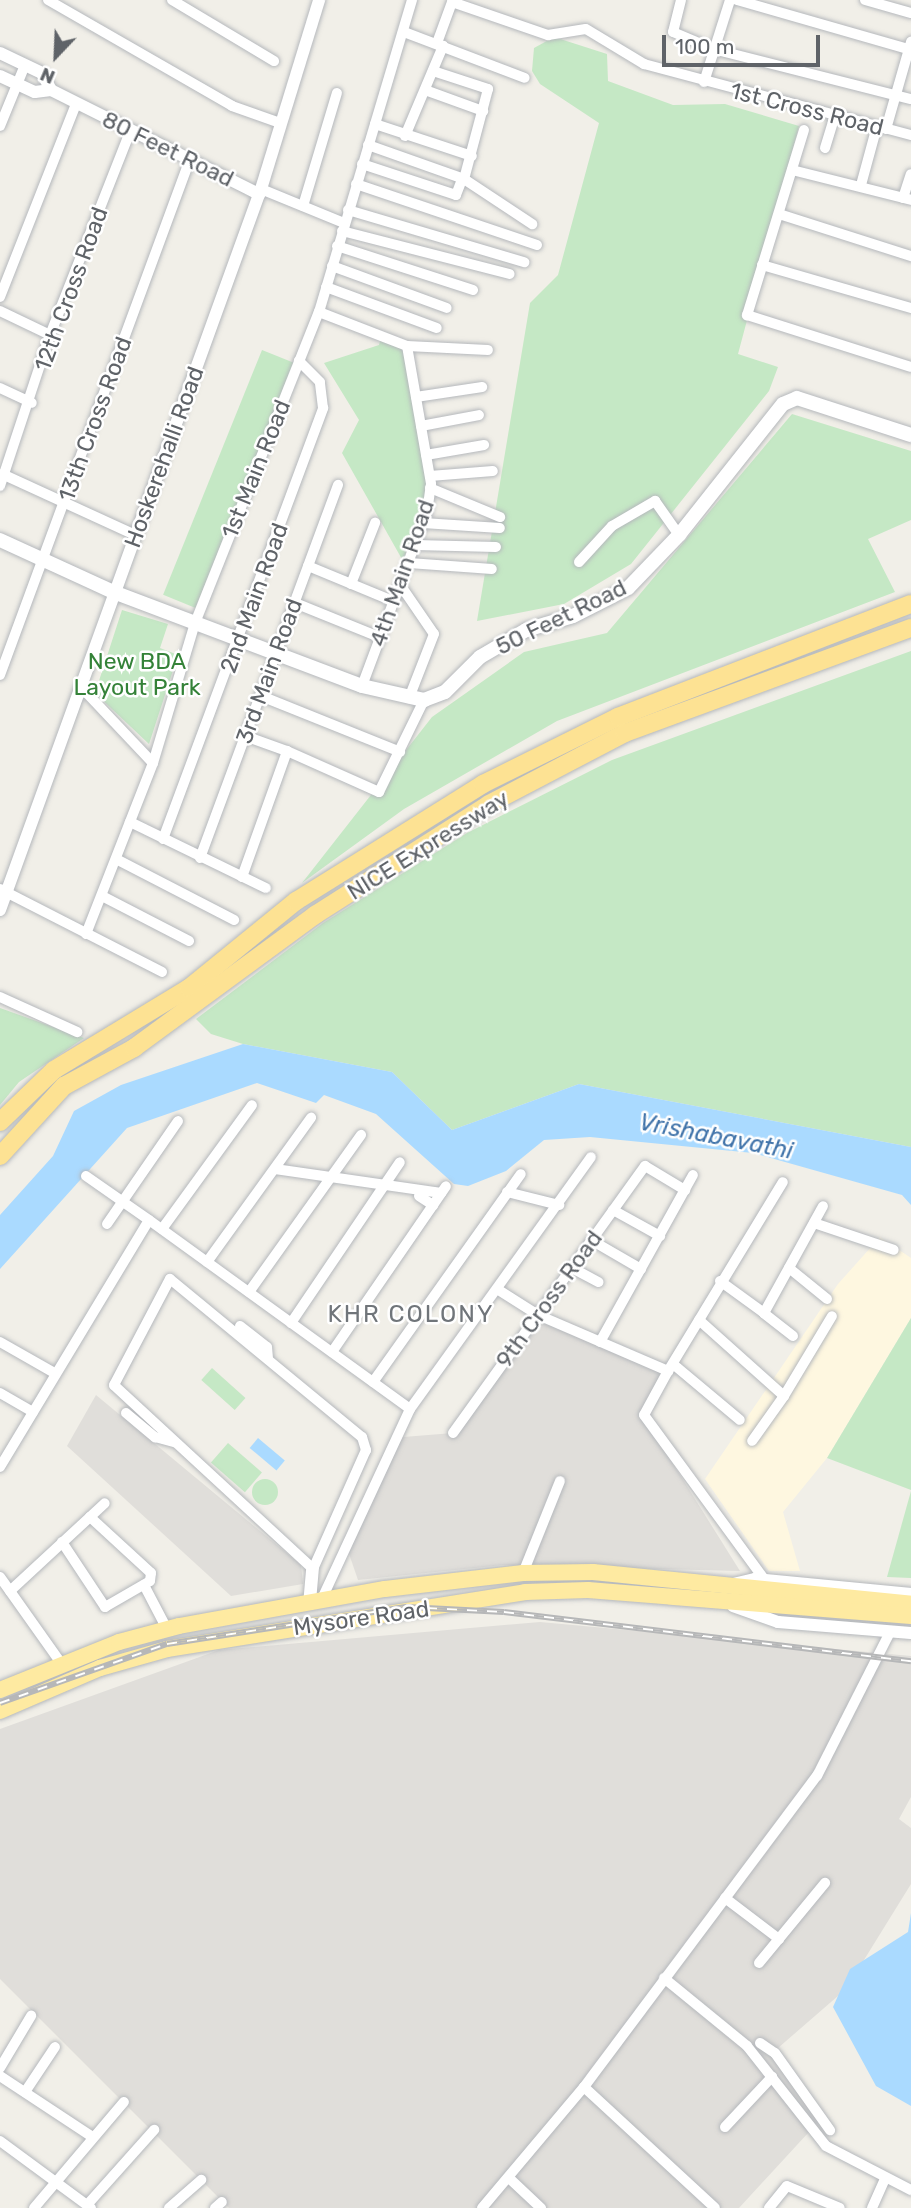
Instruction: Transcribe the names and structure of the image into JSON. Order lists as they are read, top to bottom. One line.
{"streets":{"highway":["NICE Expressway","Mysore Road"],"main road":["50 Feet Road"],"street":["1st Cross Road","80 Feet Road","12th Cross Road","13th Cross Road","Hoskerehalli Road","1st Main Road","4th Main Road","2nd Main Road","3rd Main Road","9th Cross Road"]},"crossings":[["80 Feet Road","12th Cross Road"],["80 Feet Road","13th Cross Road"],["80 Feet Road","Hoskerehalli Road"],["1st Main Road","2nd Main Road"]],"districts":["KHR COLONY"],"water":["Vrishabavathi"],"parks":["New BDA Layout Park"],"scale_bar":"100 m","north":"bottom left"}
